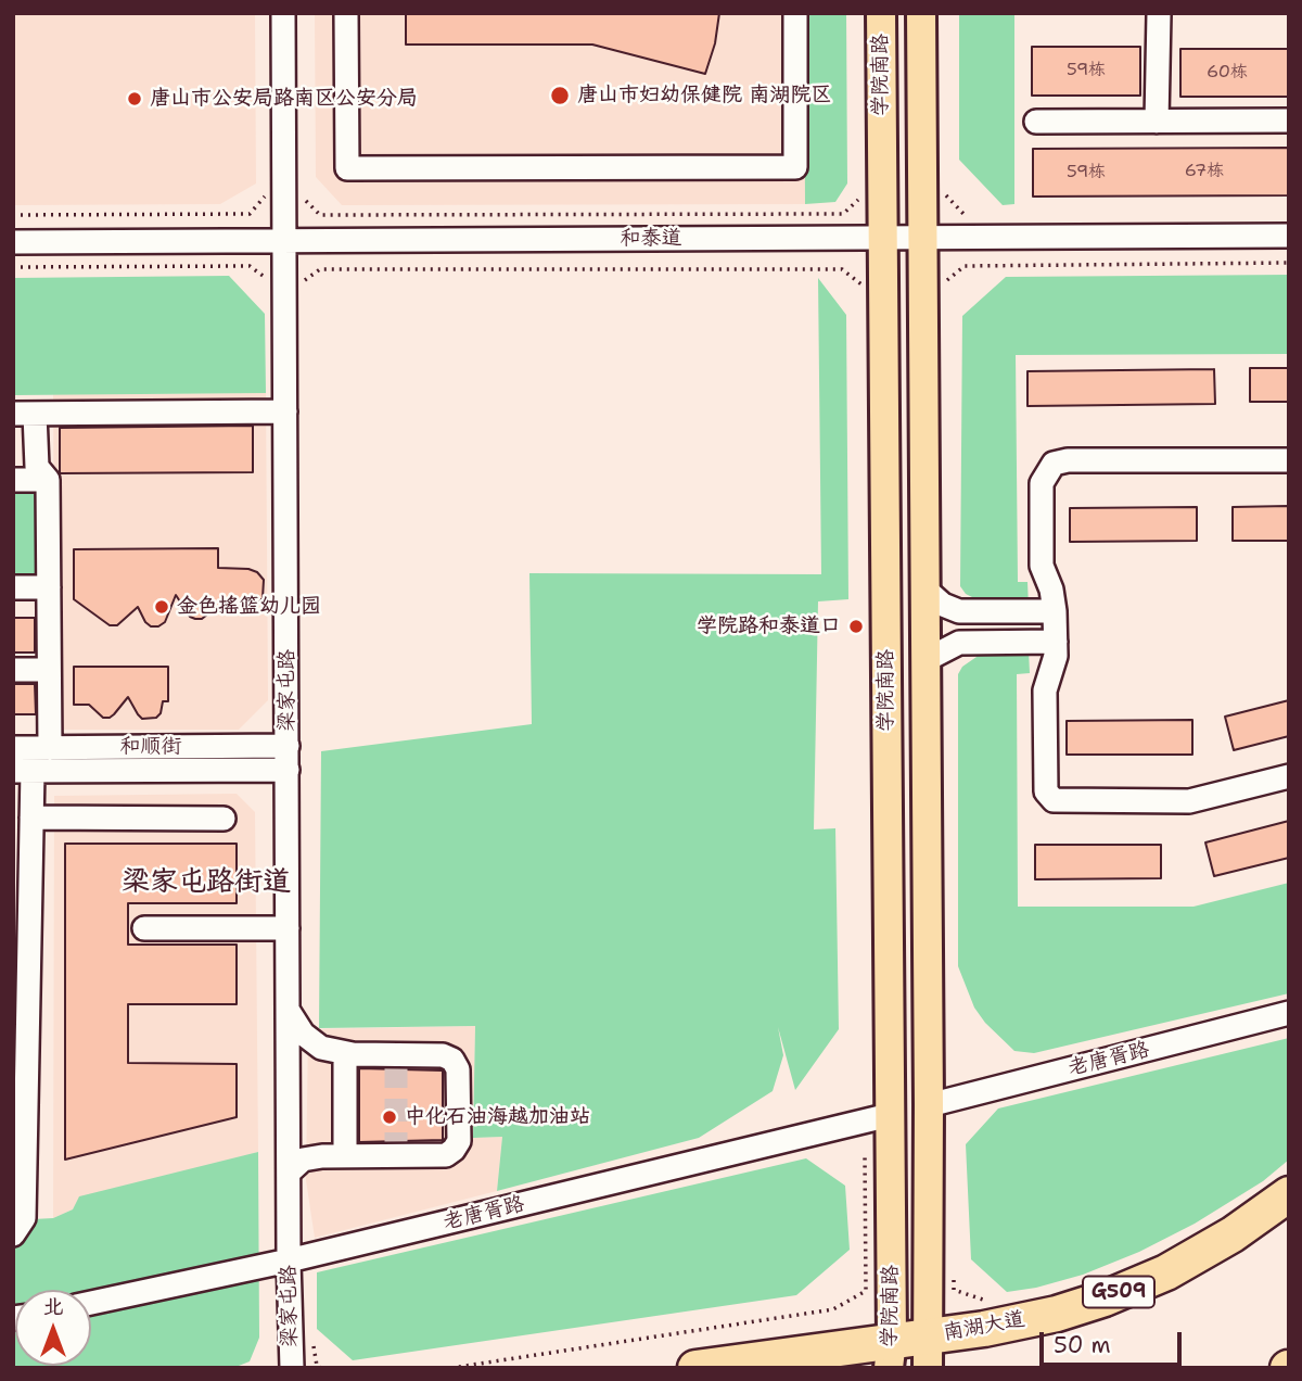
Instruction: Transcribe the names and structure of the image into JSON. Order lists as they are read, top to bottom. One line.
{"streets":{"highway":["G509","南湖大道"],"main road":["学院南路"],"street":["和泰道","梁家屯路","和顺街","老唐胥路"]},"crossings":[["学院南路","和泰道"],["学院南路","老唐胥路"],["学院南路","南湖大道"],["和泰道","梁家屯路"],["梁家屯路","和顺街"],["梁家屯路","老唐胥路"]],"districts":["梁家屯路街道"],"places":["唐山市妇幼保健院 南湖院区","唐山市公安局路南区公安分局","金色摇篮幼儿园","学院路和泰道口","中化石油海越加油站"],"house_numbers":["59栋","60栋","67栋","59栋"],"scale_bar":"50 m","north":"top"}
